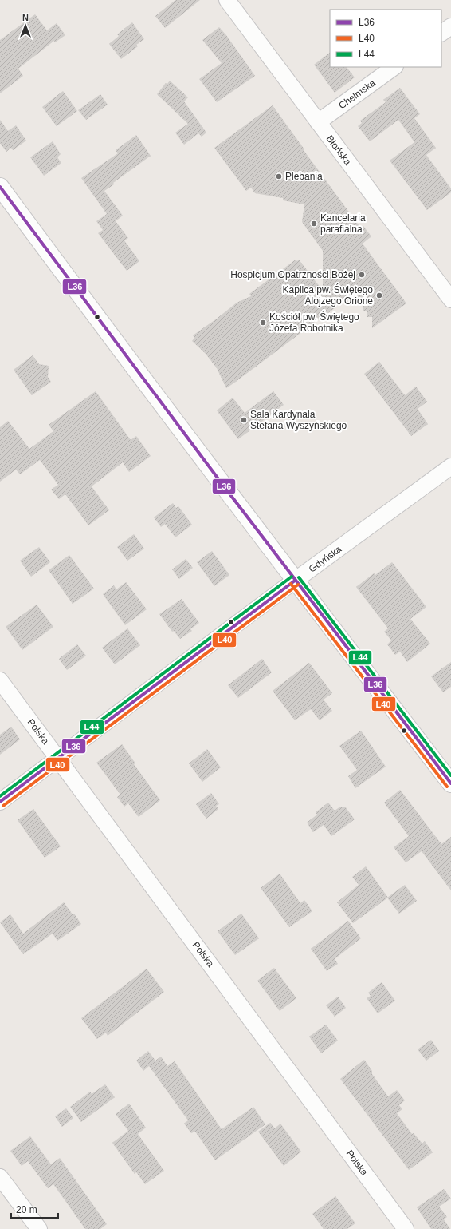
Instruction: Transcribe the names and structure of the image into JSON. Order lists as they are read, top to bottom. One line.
{"streets":{"street":["Chełmska","Błońska","Gdyńska","Polska"]},"crossings":[["Chełmska","Błońska"],["Gdyńska","Polska"]],"places":["Plebania","Kancelaria parafialna","Hospicjum Opatrzności Bożej","Kaplica pw. Świętego Alojzego Orione","Kościół pw. Świętego Józefa Robotnika","Sala Kardynała Stefana Wyszyńskiego"],"lines":["transit line L36","transit line L44","transit line L40"],"legend":["L36","L40","L44"],"scale_bar":"20 m","north":"top"}
